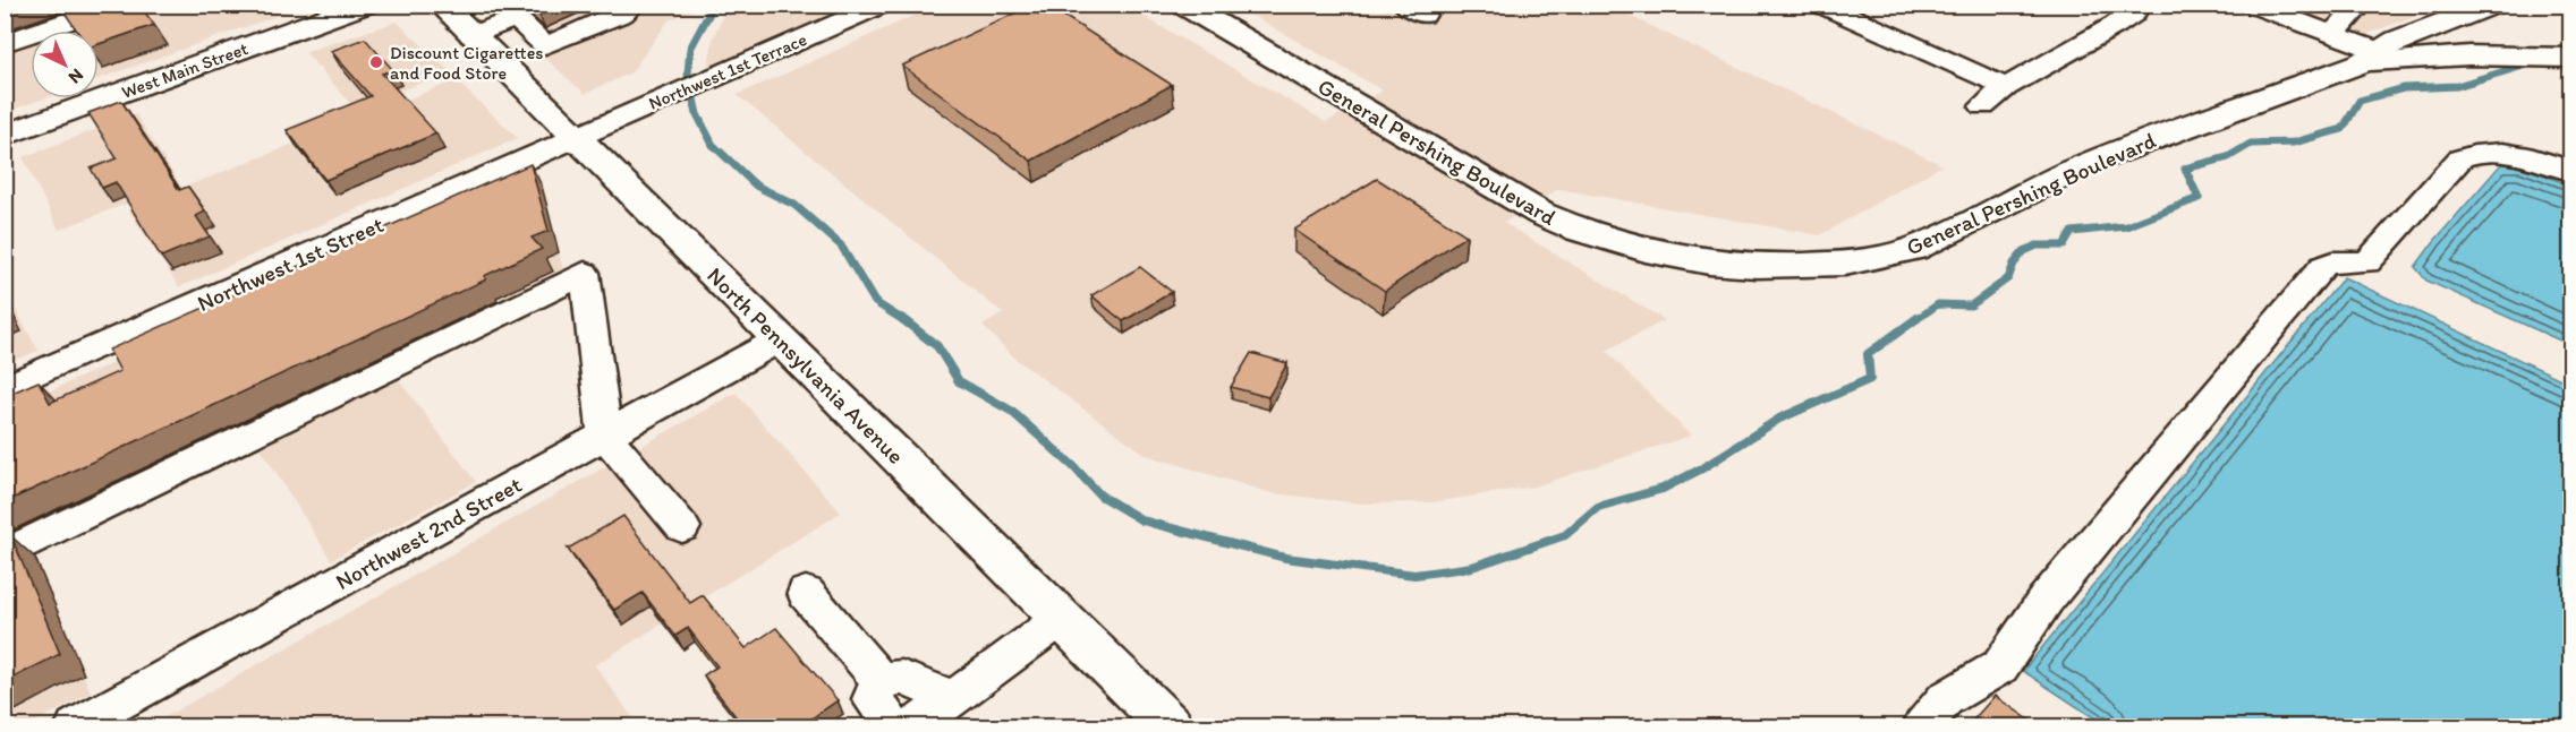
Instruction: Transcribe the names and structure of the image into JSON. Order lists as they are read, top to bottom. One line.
{"streets":{"main road":["West Main Street","General Pershing Boulevard","North Pennsylvania Avenue"],"street":["Northwest 1st Terrace","Northwest 1st Street","Northwest 2nd Street"]},"crossings":[["Northwest 1st Terrace","Northwest 1st Street"],["Northwest 1st Terrace","North Pennsylvania Avenue"],["Northwest 1st Street","North Pennsylvania Avenue"],["North Pennsylvania Avenue","Northwest 2nd Street"]],"places":["Discount Cigarettes and Food Store"],"north":"bottom right"}
